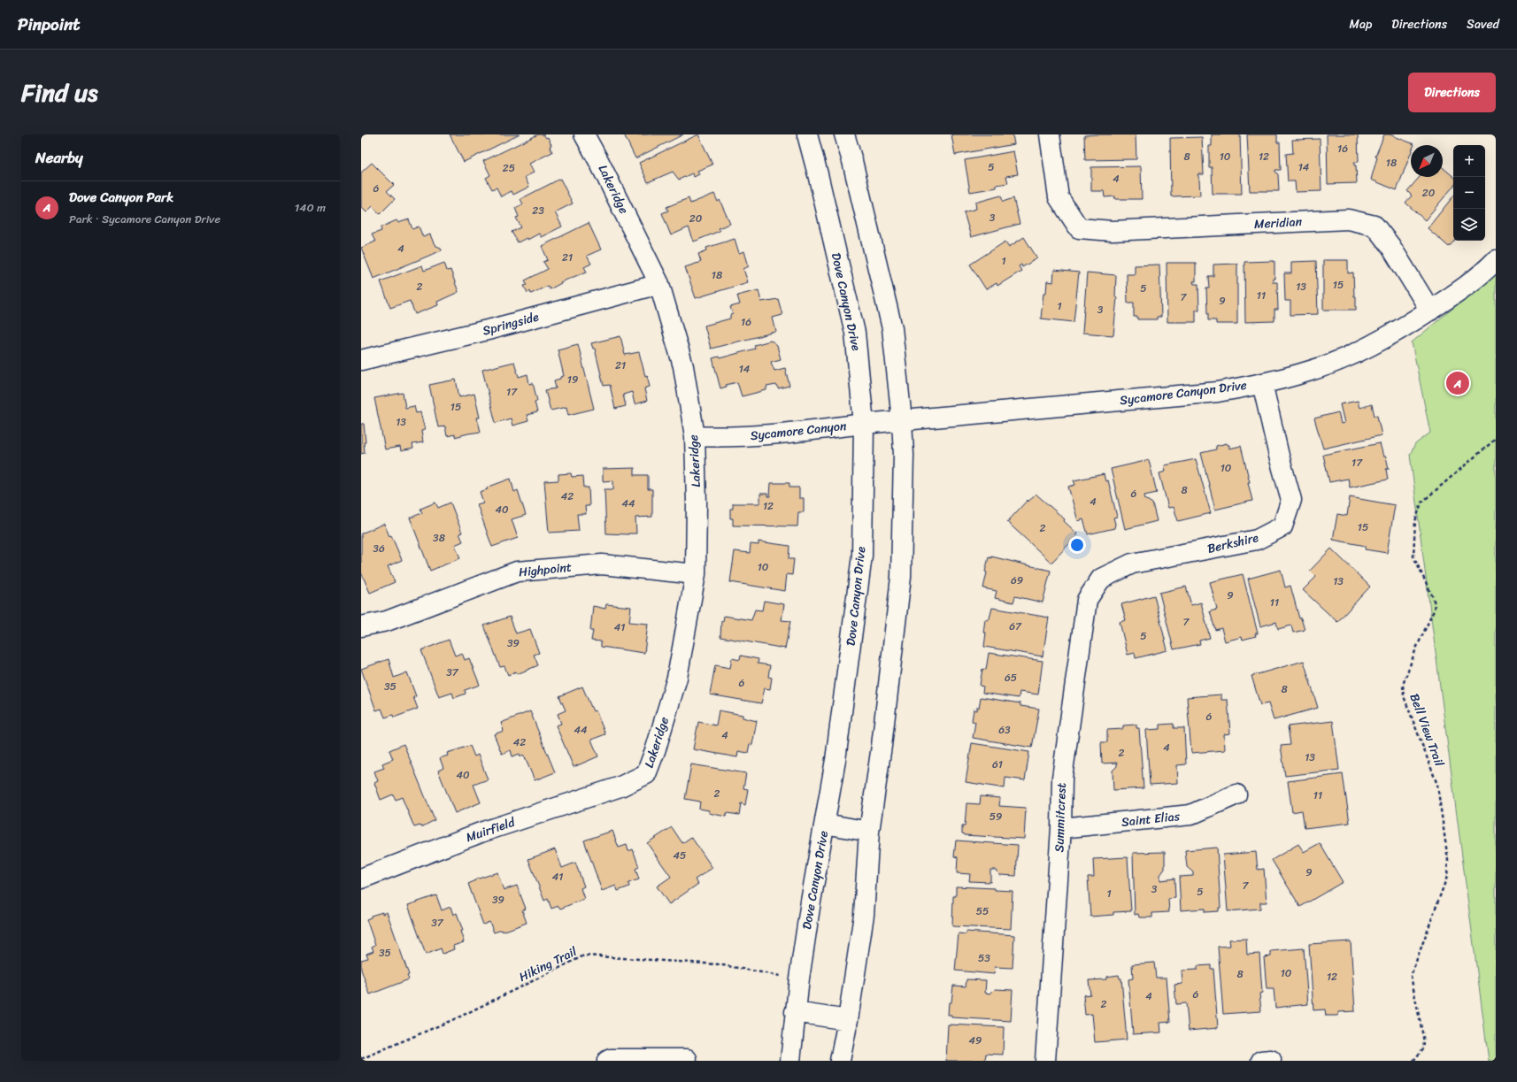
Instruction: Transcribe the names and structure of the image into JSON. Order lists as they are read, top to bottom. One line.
{"streets":{"street":["Lakeridge","Meridian","Dove Canyon Drive","Springside","Sycamore Canyon Drive","Sycamore Canyon","Berkshire","Highpoint","Summitcrest","Saint Elias","Muirfield"],"path":["Bell View Trail","Hiking Trail"]},"crossings":[["Lakeridge","Springside"],["Lakeridge","Sycamore Canyon"],["Lakeridge","Highpoint"],["Lakeridge","Muirfield"],["Meridian","Sycamore Canyon Drive"],["Dove Canyon Drive","Sycamore Canyon"],["Dove Canyon Drive","Hiking Trail"],["Sycamore Canyon Drive","Sycamore Canyon"],["Sycamore Canyon Drive","Berkshire"],["Berkshire","Summitcrest"],["Summitcrest","Saint Elias"]],"house_numbers":["16","8","10","12","18","5","14","25","4","6","20","23","3","20","4","21","1","18","15","2","13","5","11","7","9","1","3","16","21","14","19","17","15","13","17","10","8","6","42","4","44","12","40","15","2","38","36","10","69","13","9","11","7","67","41","5","39","37","65","6","35","8","6","44","63","4","42","4","2","13","61","40","2","11","59","45","9","41","7","3","5","1","39","55","37","35","53","10","8","12","6","4","2","49"],"north":"bottom left","page":{"header":"Pinpoint","nav":["Map","Directions","Saved"],"title":"Find us","buttons":"Directions","heading":"Nearby","map_buttons":["+","−"],"list":[{"mark":"A","name":"Dove Canyon Park","note":"Park · Sycamore Canyon Drive","value":"140 m"}],"pins":"A"}}
